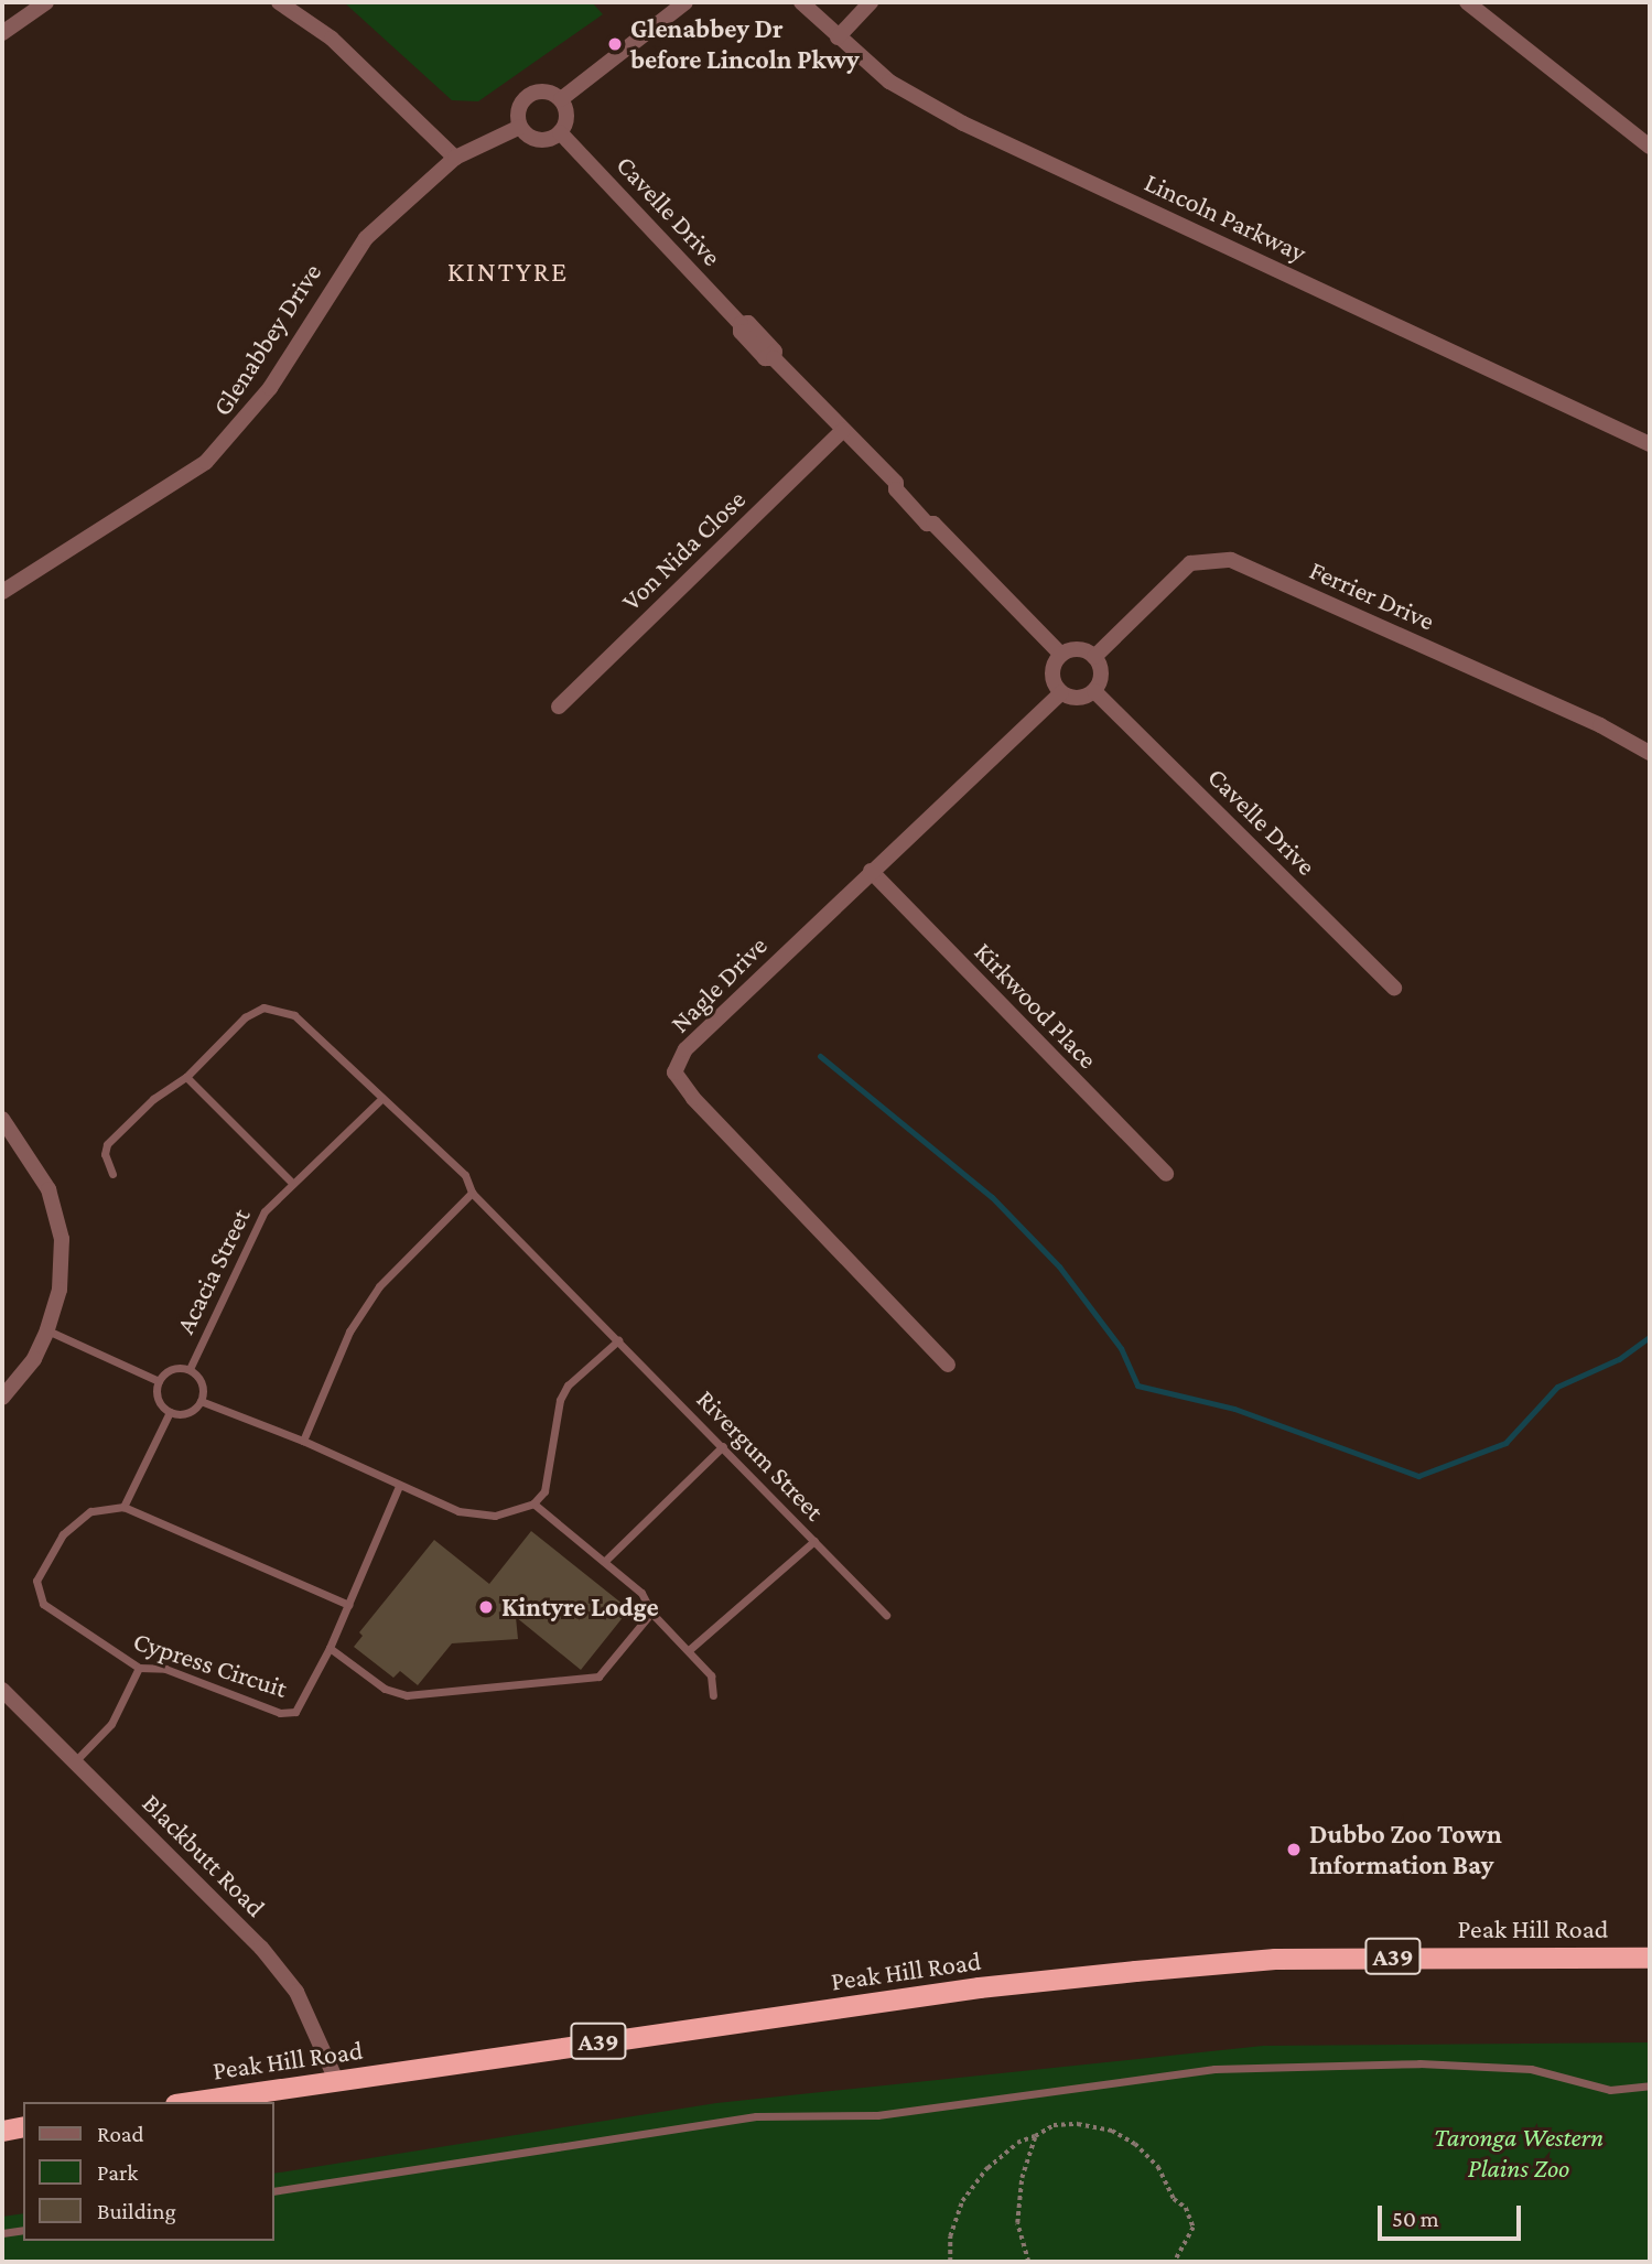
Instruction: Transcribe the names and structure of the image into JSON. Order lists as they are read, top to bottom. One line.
{"streets":{"highway":["Peak Hill Road","A39"],"street":["Cavelle Drive","Lincoln Parkway","Glenabbey Drive","Von Nida Close","Ferrier Drive","Nagle Drive","Kirkwood Place","Blackbutt Road"],"lane":["Acacia Street","Rivergum Street","Cypress Circuit"]},"crossings":[["Cavelle Drive","Glenabbey Drive"],["Cavelle Drive","Von Nida Close"],["Cavelle Drive","Ferrier Drive"],["Cavelle Drive","Nagle Drive"],["Ferrier Drive","Nagle Drive"],["Nagle Drive","Kirkwood Place"],["Acacia Street","Rivergum Street"],["Blackbutt Road","Peak Hill Road"]],"districts":["KINTYRE"],"parks":["Taronga Western Plains Zoo"],"places":["Glenabbey Dr before Lincoln Pkwy","Kintyre Lodge","Dubbo Zoo Town Information Bay"],"legend":["Road","Park","Building"],"scale_bar":"50 m"}
